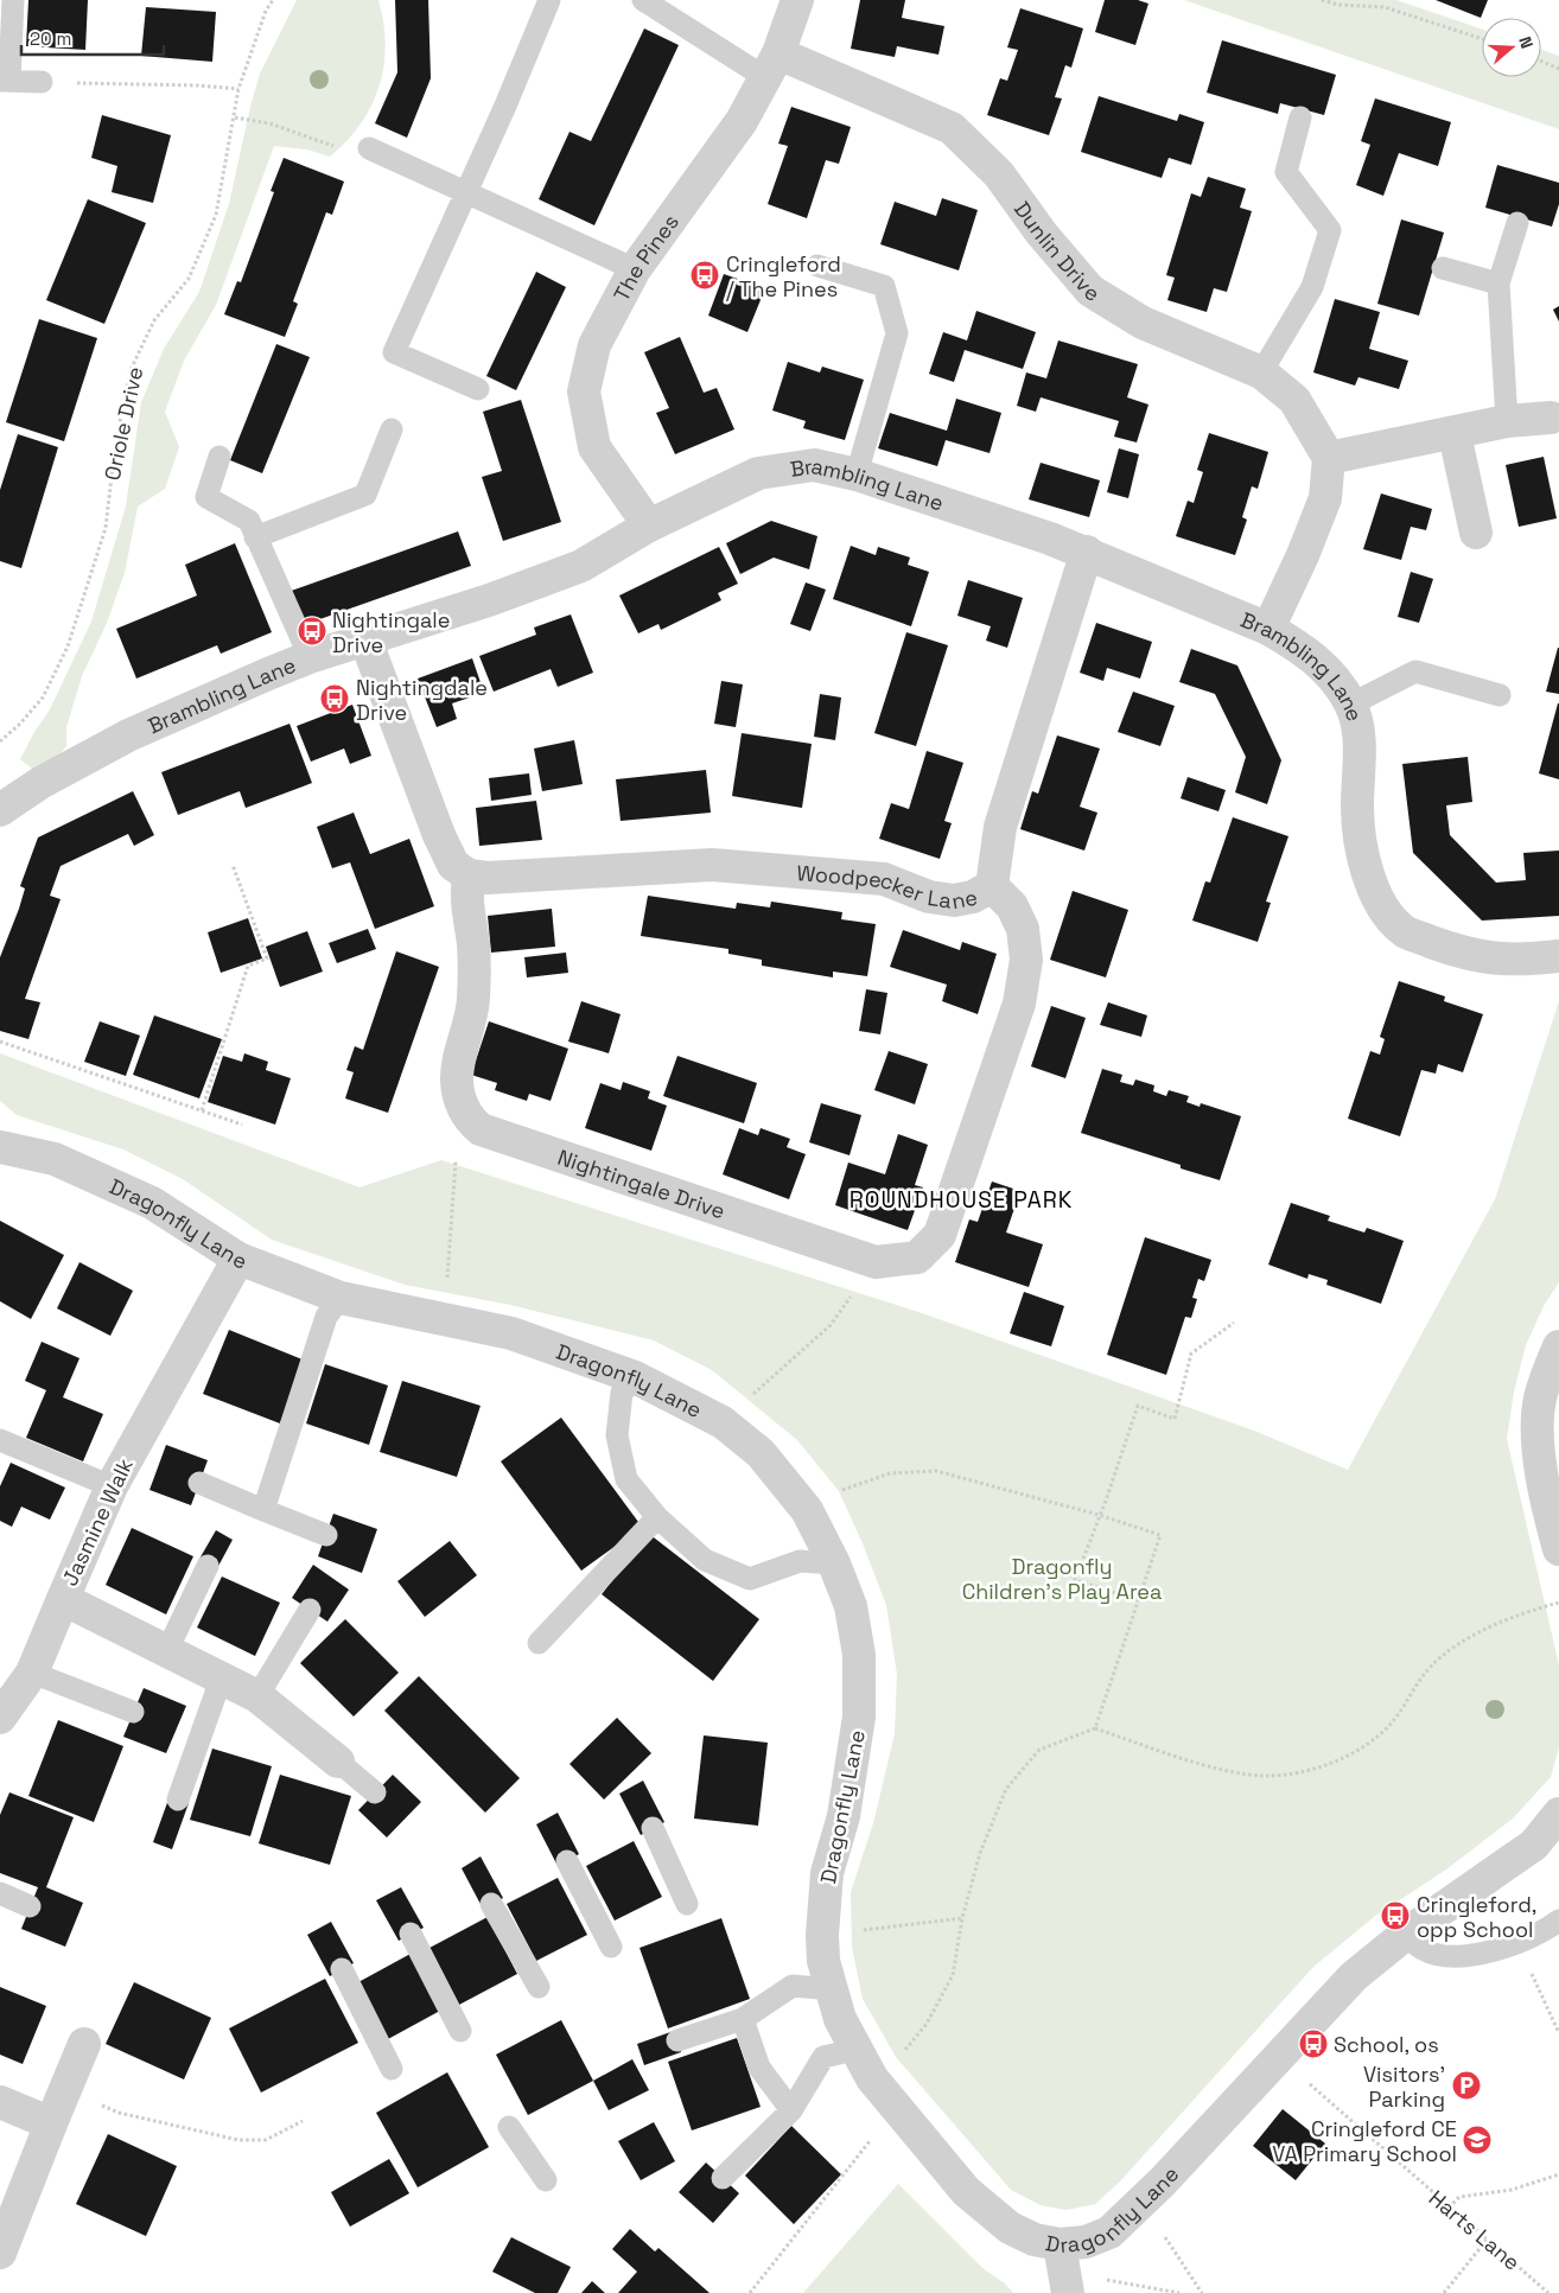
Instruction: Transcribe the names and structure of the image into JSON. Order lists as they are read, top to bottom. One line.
{"streets":{"street":["Dunlin Drive","The Pines","Brambling Lane","Woodpecker Lane","Nightingale Drive","Dragonfly Lane","Jasmine Walk"],"path":["Oriole Drive","Harts Lane"]},"crossings":[["Dunlin Drive","The Pines"],["The Pines","Brambling Lane"],["Brambling Lane","Woodpecker Lane"],["Woodpecker Lane","Nightingale Drive"],["Dragonfly Lane","Jasmine Walk"]],"districts":["ROUNDHOUSE PARK"],"parks":["Dragonfly Children's Play Area"],"places":{"bus stop":["Cringleford / The Pines","Nightingale Drive","Nightingdale Drive","Cringleford, opp School","School, os"],"parking":["Visitors’ Parking"],"school or university":["Cringleford CE VA Primary School"]},"scale_bar":"20 m","north":"right"}
